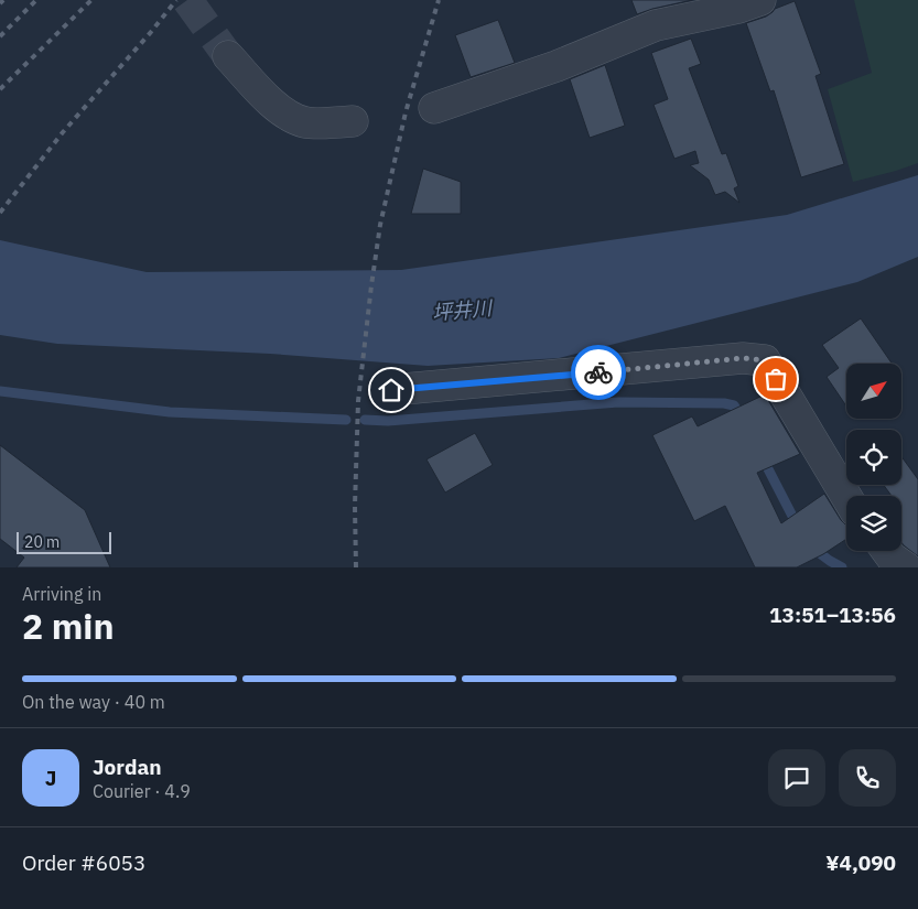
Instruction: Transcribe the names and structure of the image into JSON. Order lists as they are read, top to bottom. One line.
{"water":["坪井川"],"scale_bar":"20 m","north":"top right","page":{"scale":"20 m","heading":["2 min","Arriving in","13:51–13:56"],"panel":["Jordan","Courier · 4.9","Order #6053","¥4,090"],"bar":"On the way · 40 m","round":"J"}}
